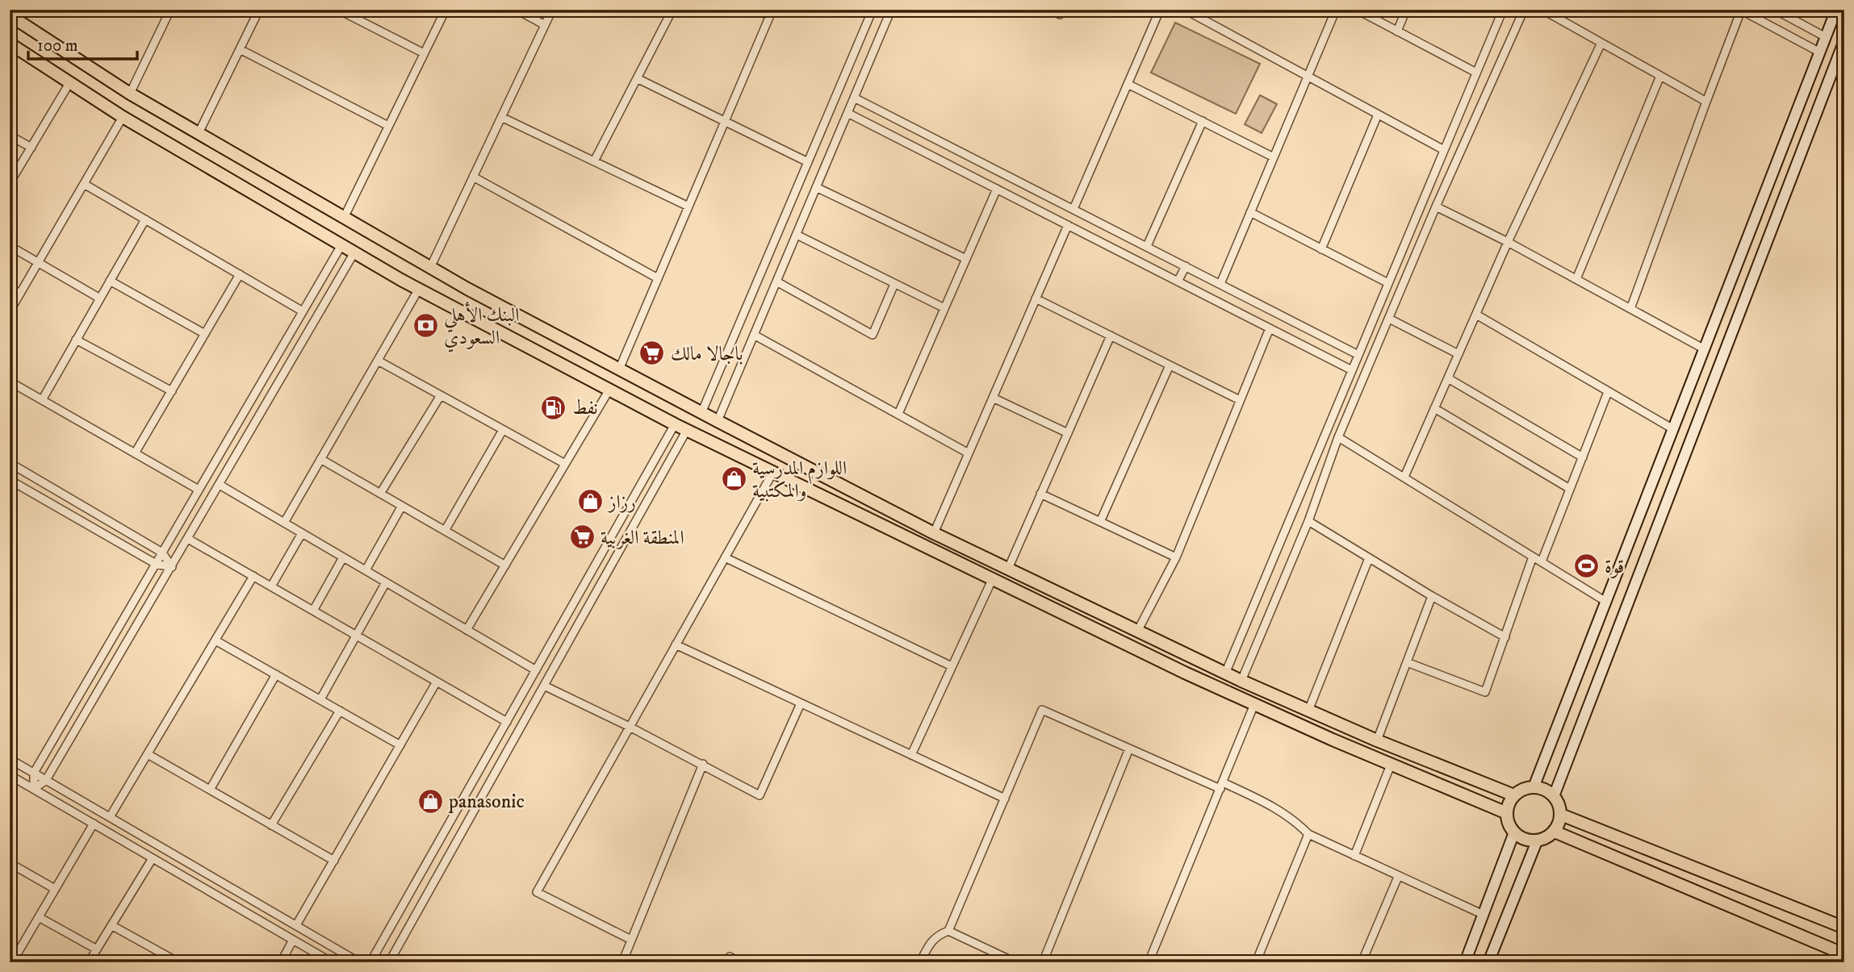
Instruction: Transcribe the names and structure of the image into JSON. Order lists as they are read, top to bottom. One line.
{"places":{"bank":["البنك الأهلي السعودي"],"supermarket":["باجالا مالك","المنطقة الغربية"],"fuel station":["نفط"],"shop":["اللوازم المدرسية والمكتبية","رزاز","panasonic"],"sports":["قوة"]},"scale_bar":"100 m"}
